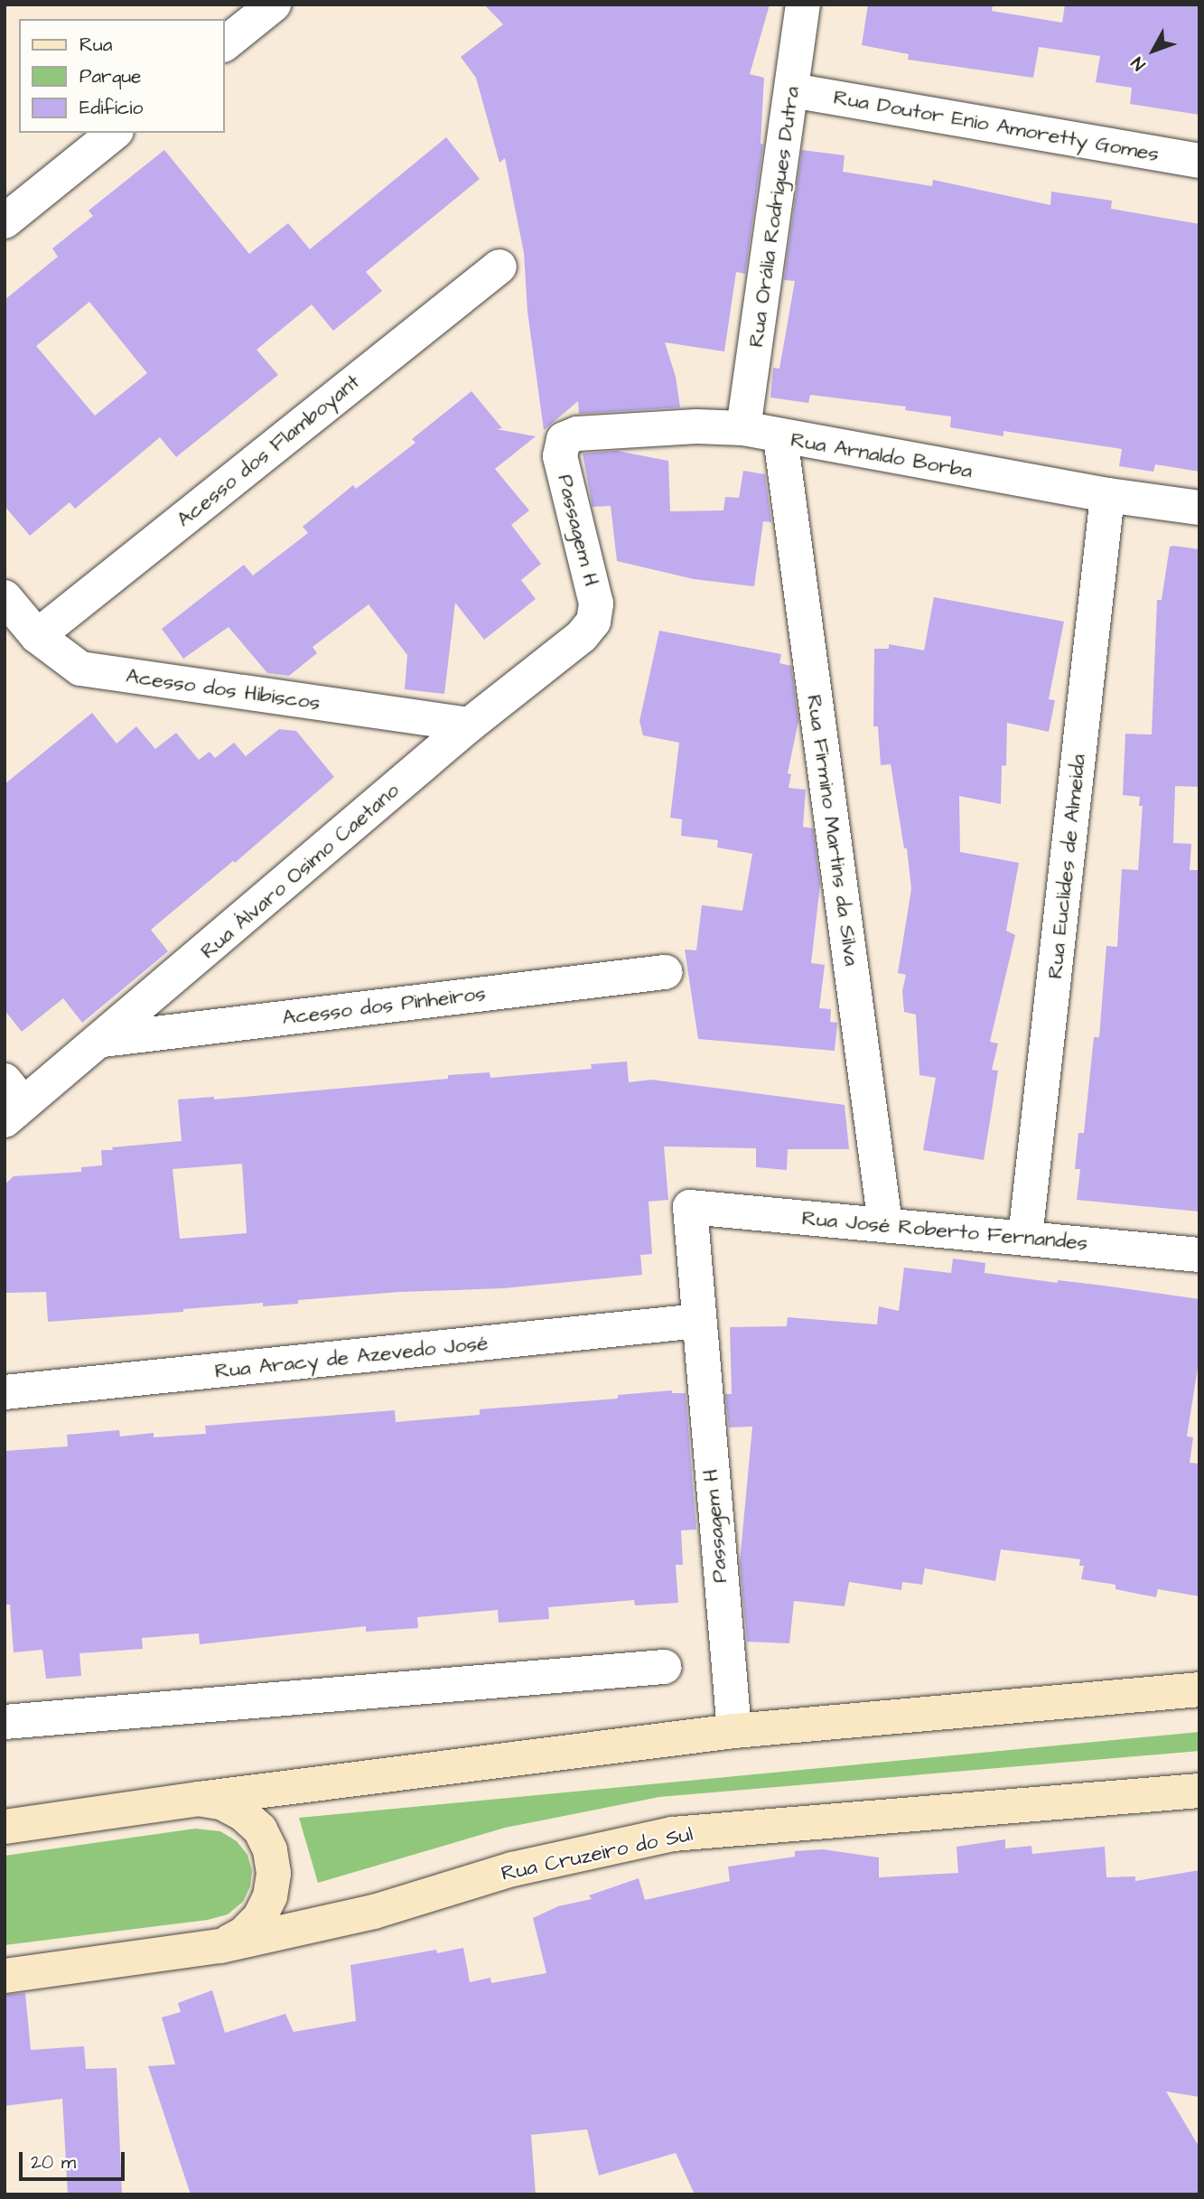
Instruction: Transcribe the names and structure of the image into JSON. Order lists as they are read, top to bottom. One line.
{"streets":{"main road":["Rua Cruzeiro do Sul"],"street":["Rua Doutor Enio Amoretty Gomes","Rua Orália Rodrigues Dutra","Acesso dos Flamboyant","Rua Arnaldo Borba","Passagem H","Acesso dos Hibiscos","Rua Firmino Martins da Silva","Rua Euclides de Almeida","Rua Álvaro Osimo Caetano","Acesso dos Pinheiros","Rua José Roberto Fernandes","Rua Aracy de Azevedo José"]},"crossings":[["Rua Doutor Enio Amoretty Gomes","Rua Orália Rodrigues Dutra"],["Rua Orália Rodrigues Dutra","Rua Arnaldo Borba"],["Acesso dos Flamboyant","Acesso dos Hibiscos"],["Rua Arnaldo Borba","Passagem H"],["Rua Arnaldo Borba","Rua Firmino Martins da Silva"],["Rua Arnaldo Borba","Rua Euclides de Almeida"],["Passagem H","Rua Álvaro Osimo Caetano"],["Passagem H","Rua José Roberto Fernandes"],["Passagem H","Rua Aracy de Azevedo José"],["Acesso dos Hibiscos","Rua Álvaro Osimo Caetano"],["Rua Firmino Martins da Silva","Rua José Roberto Fernandes"],["Rua Euclides de Almeida","Rua José Roberto Fernandes"],["Rua Álvaro Osimo Caetano","Acesso dos Pinheiros"]],"legend":["Rua","Parque","Edifício"],"scale_bar":"20 m","north":"bottom left"}
